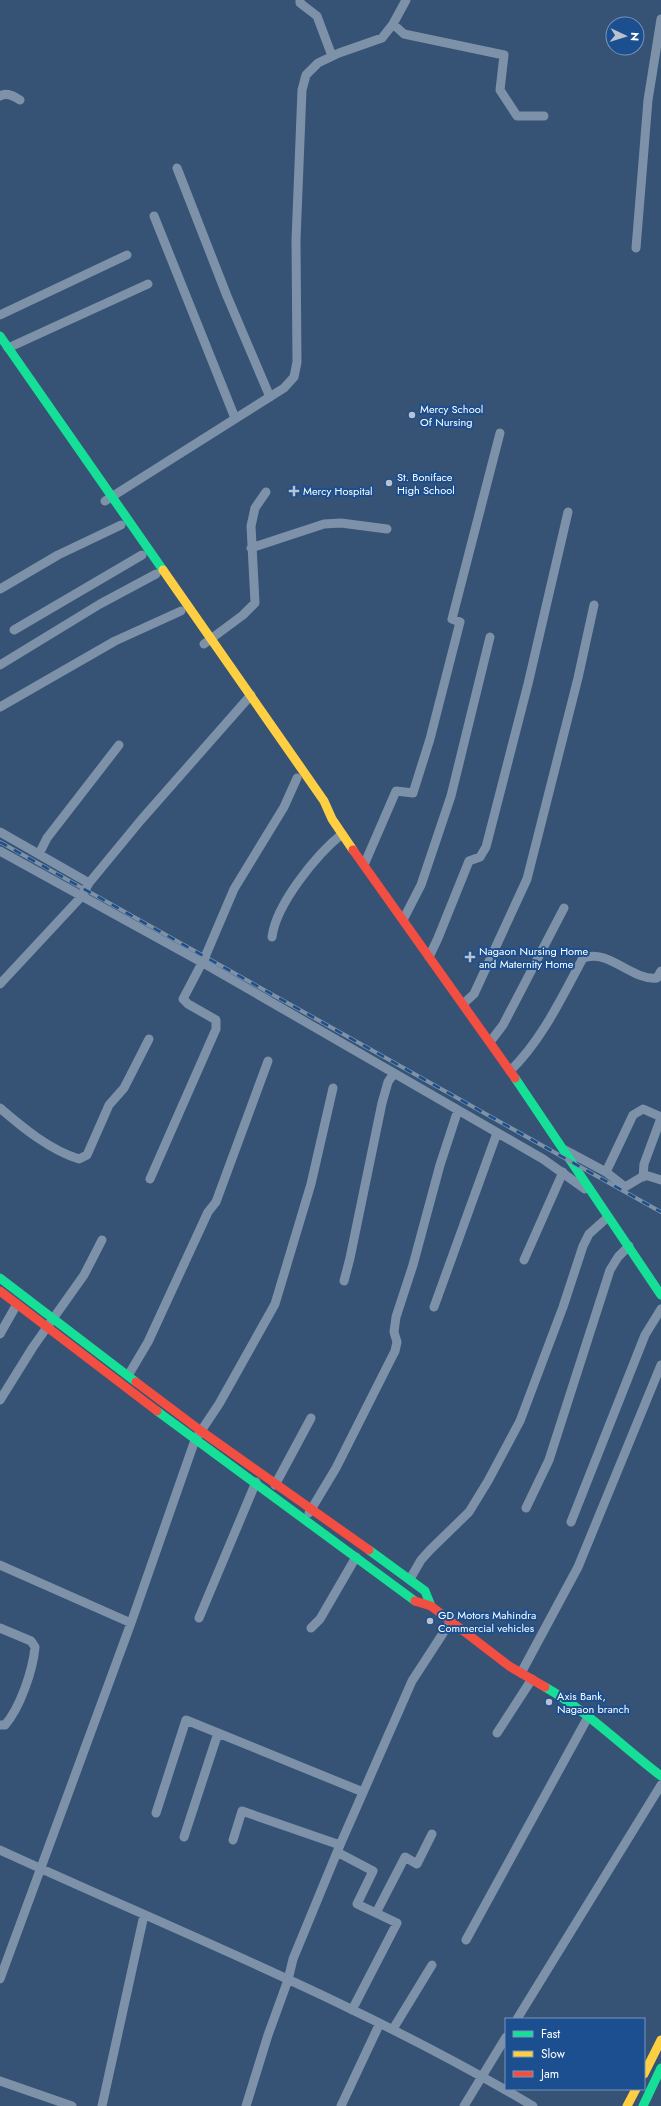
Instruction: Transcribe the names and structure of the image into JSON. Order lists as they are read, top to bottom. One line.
{"places":{"other":["Mercy School Of Nursing","St. Boniface High School","GD Motors Mahindra Commercial vehicles","Axis Bank, Nagaon branch"],"health":["Mercy Hospital","Nagaon Nursing Home and Maternity Home"]},"legend":["Fast","Slow","Jam"],"north":"right"}
